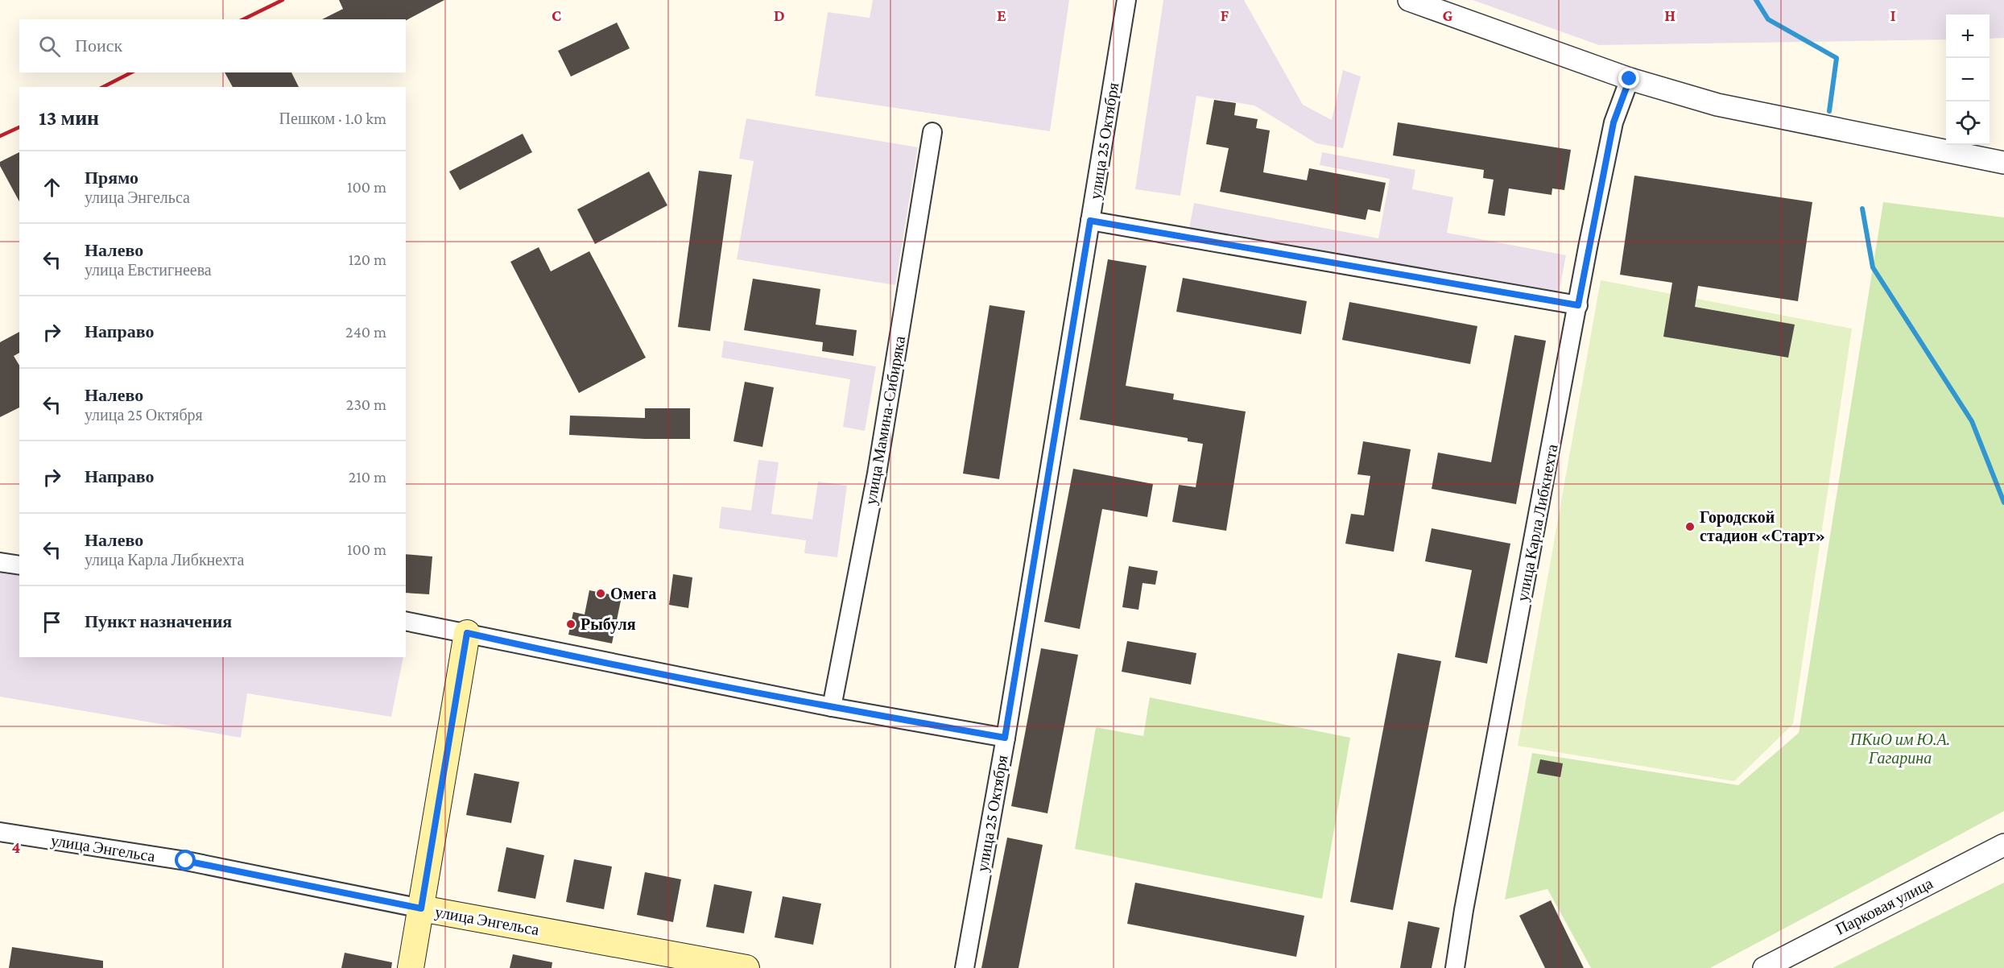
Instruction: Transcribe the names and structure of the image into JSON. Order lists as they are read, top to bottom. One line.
{"streets":{"main road":["улица Энгельса"],"street":["улица 25 Октября","улица Мамина-Сибиряка","улица Карла Либкнехта","Парковая улица"]},"parks":["ПКиО им Ю.А. Гагарина"],"places":["Городской стадион «Старт»","Омега","Рыбуля"],"page":{"map_buttons":["+","−"],"search":"Поиск","heading":["13 мин","Пешком · 1.0 km"],"list":[["Прямо","улица Энгельса","100 m"],["Налево","улица Евстигнеева","120 m"],["Направо","240 m"],["Налево","улица 25 Октября","230 m"],["Направо","210 m"],["Налево","улица Карла Либкнехта","100 m"],"Пункт назначения"]},"grid":{"columns":["C","D","E","F","G","H","I"],"rows":["4"]}}
